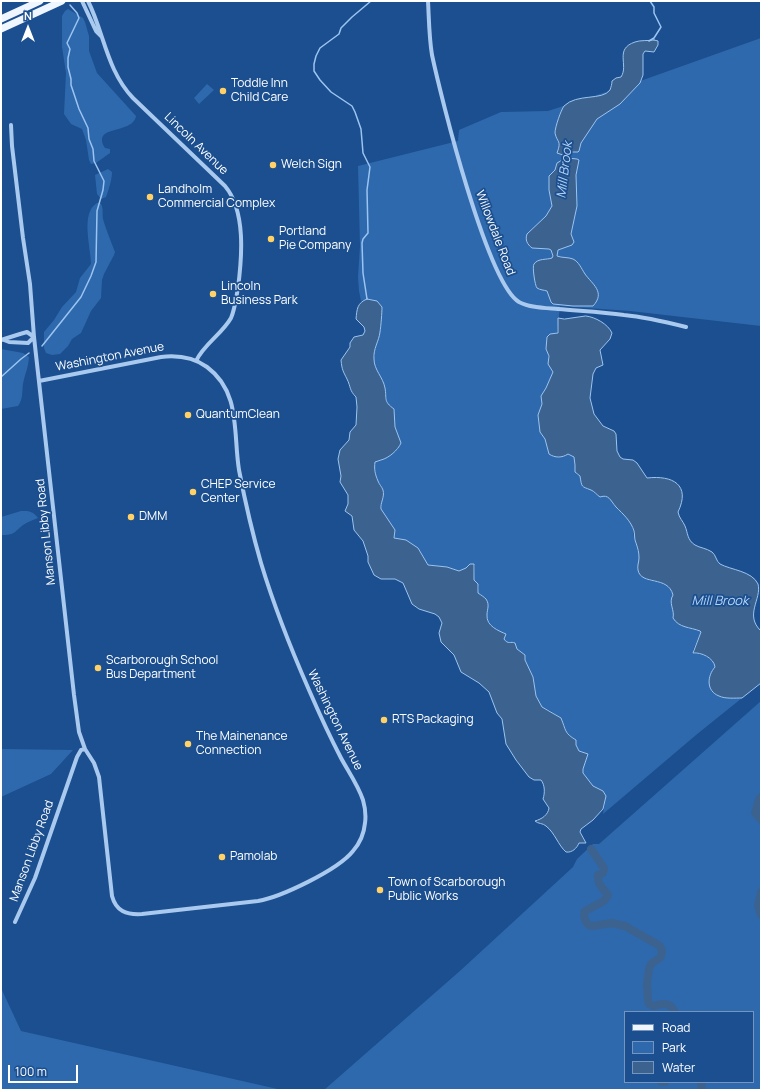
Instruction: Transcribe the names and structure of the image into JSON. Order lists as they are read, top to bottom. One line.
{"streets":{"street":["Lincoln Avenue","Willowdale Road","Washington Avenue","Manson Libby Road"]},"crossings":[["Lincoln Avenue","Washington Avenue"],["Washington Avenue","Manson Libby Road"]],"water":["Mill Brook"],"places":["Toddle Inn Child Care","Welch Sign","Landholm Commercial Complex","Portland Pie Company","Lincoln Business Park","QuantumClean","CHEP Service Center","DMM","Scarborough School Bus Department","RTS Packaging","The Mainenance Connection","Pamolab","Town of Scarborough Public Works"],"legend":["Road","Park","Water"],"scale_bar":"100 m","north":"top"}
